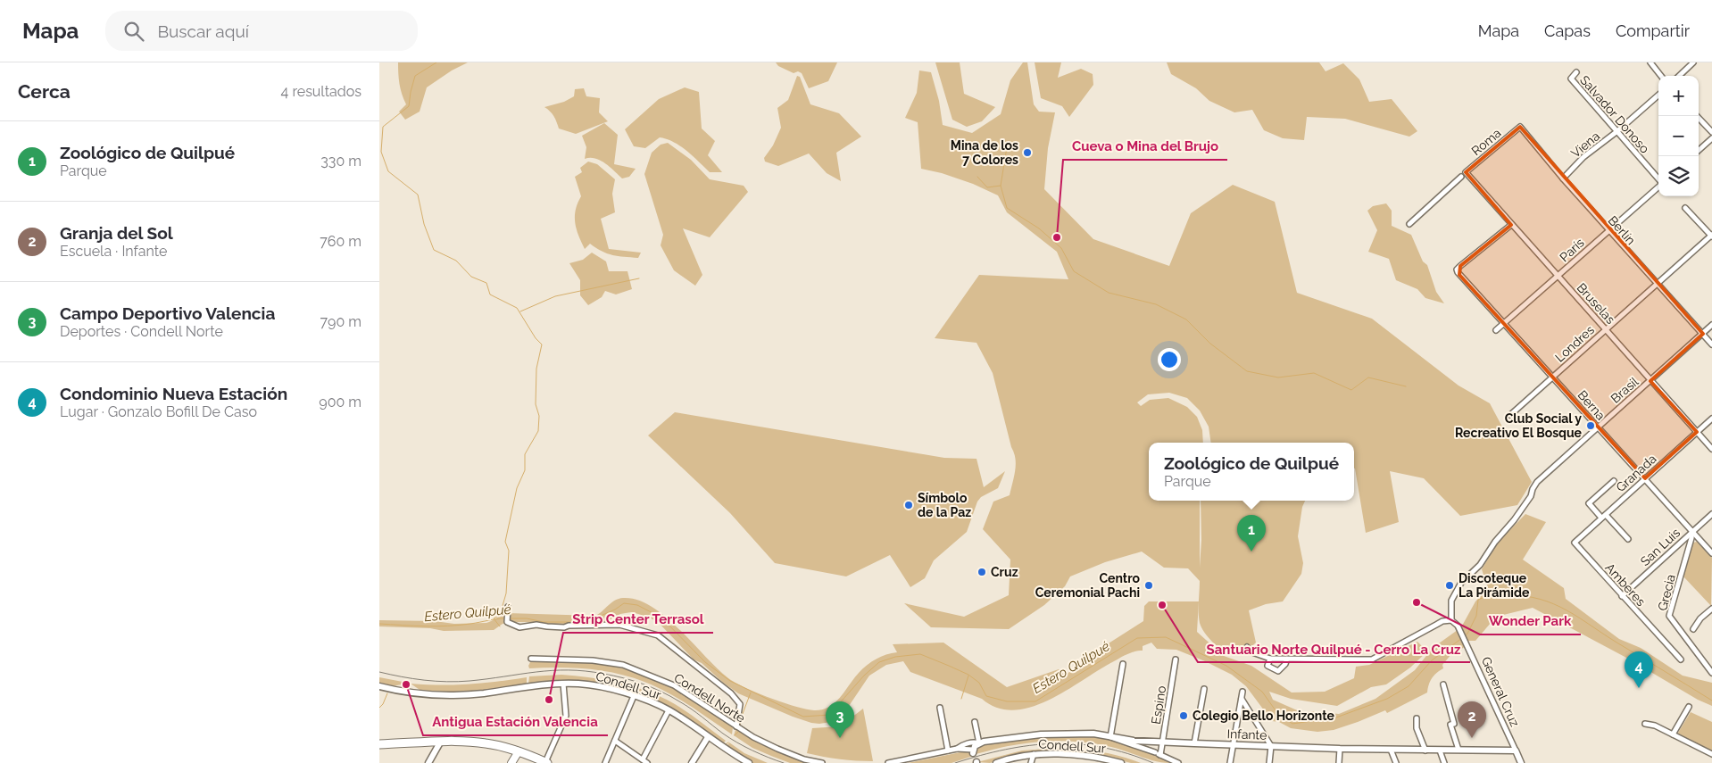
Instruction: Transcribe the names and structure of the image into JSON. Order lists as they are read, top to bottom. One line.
{"streets":{"street":["Salvador Donoso","Roma","Viena","Berlín","París","Bruselas","Londres","Brasil","Berna","Granada","San Luis","Amberes","Grecia","Condell Sur","General Cruz","Condell Norte","Espino","Infante"]},"crossings":[["Salvador Donoso","Viena"],["Roma","Berlín"],["Roma","Bruselas"],["Viena","Berlín"],["Berlín","París"],["Berlín","Londres"],["Berlín","Brasil"],["París","Bruselas"],["París","Berna"],["Bruselas","Londres"],["Bruselas","Brasil"],["Bruselas","Berna"],["Bruselas","Granada"],["Londres","Berna"],["Brasil","Berna"],["Brasil","General Cruz"],["Berna","Granada"],["Berna","San Luis"],["Berna","Grecia"],["Granada","Amberes"],["San Luis","Amberes"],["San Luis","Grecia"],["General Cruz","Infante"],["Espino","Infante"]],"water":["Estero Quilpué"],"places":["Mina de los 7 Colores","Cueva o Mina del Brujo","Club Social y Recreativo El Bosque","Símbolo de la Paz","Cruz","Centro Ceremonial Pachi","Discoteque La Pirámide","Wonder Park","Santuario Norte Quilpué - Cerro La Cruz","Antigua Estación Valencia","Strip Center Terrasol","Colegio Bello Horizonte"],"page":{"header":"Mapa","search":"Buscar aquí","nav":["Mapa","Capas","Compartir"],"heading":["Cerca","4 resultados"],"map_buttons":["+","−"],"list":[{"mark":"1","name":"Zoológico de Quilpué","note":"Parque","value":"330 m"},{"mark":"2","name":"Granja del Sol","note":"Escuela · Infante","value":"760 m"},{"mark":"3","name":"Campo Deportivo Valencia","note":"Deportes · Condell Norte","value":"790 m"},{"mark":"4","name":"Condominio Nueva Estación","note":"Lugar · Gonzalo Bofill De Caso","value":"900 m"}],"popup":["Zoológico de Quilpué","Parque"],"pins":["1","4","2","3"]}}
